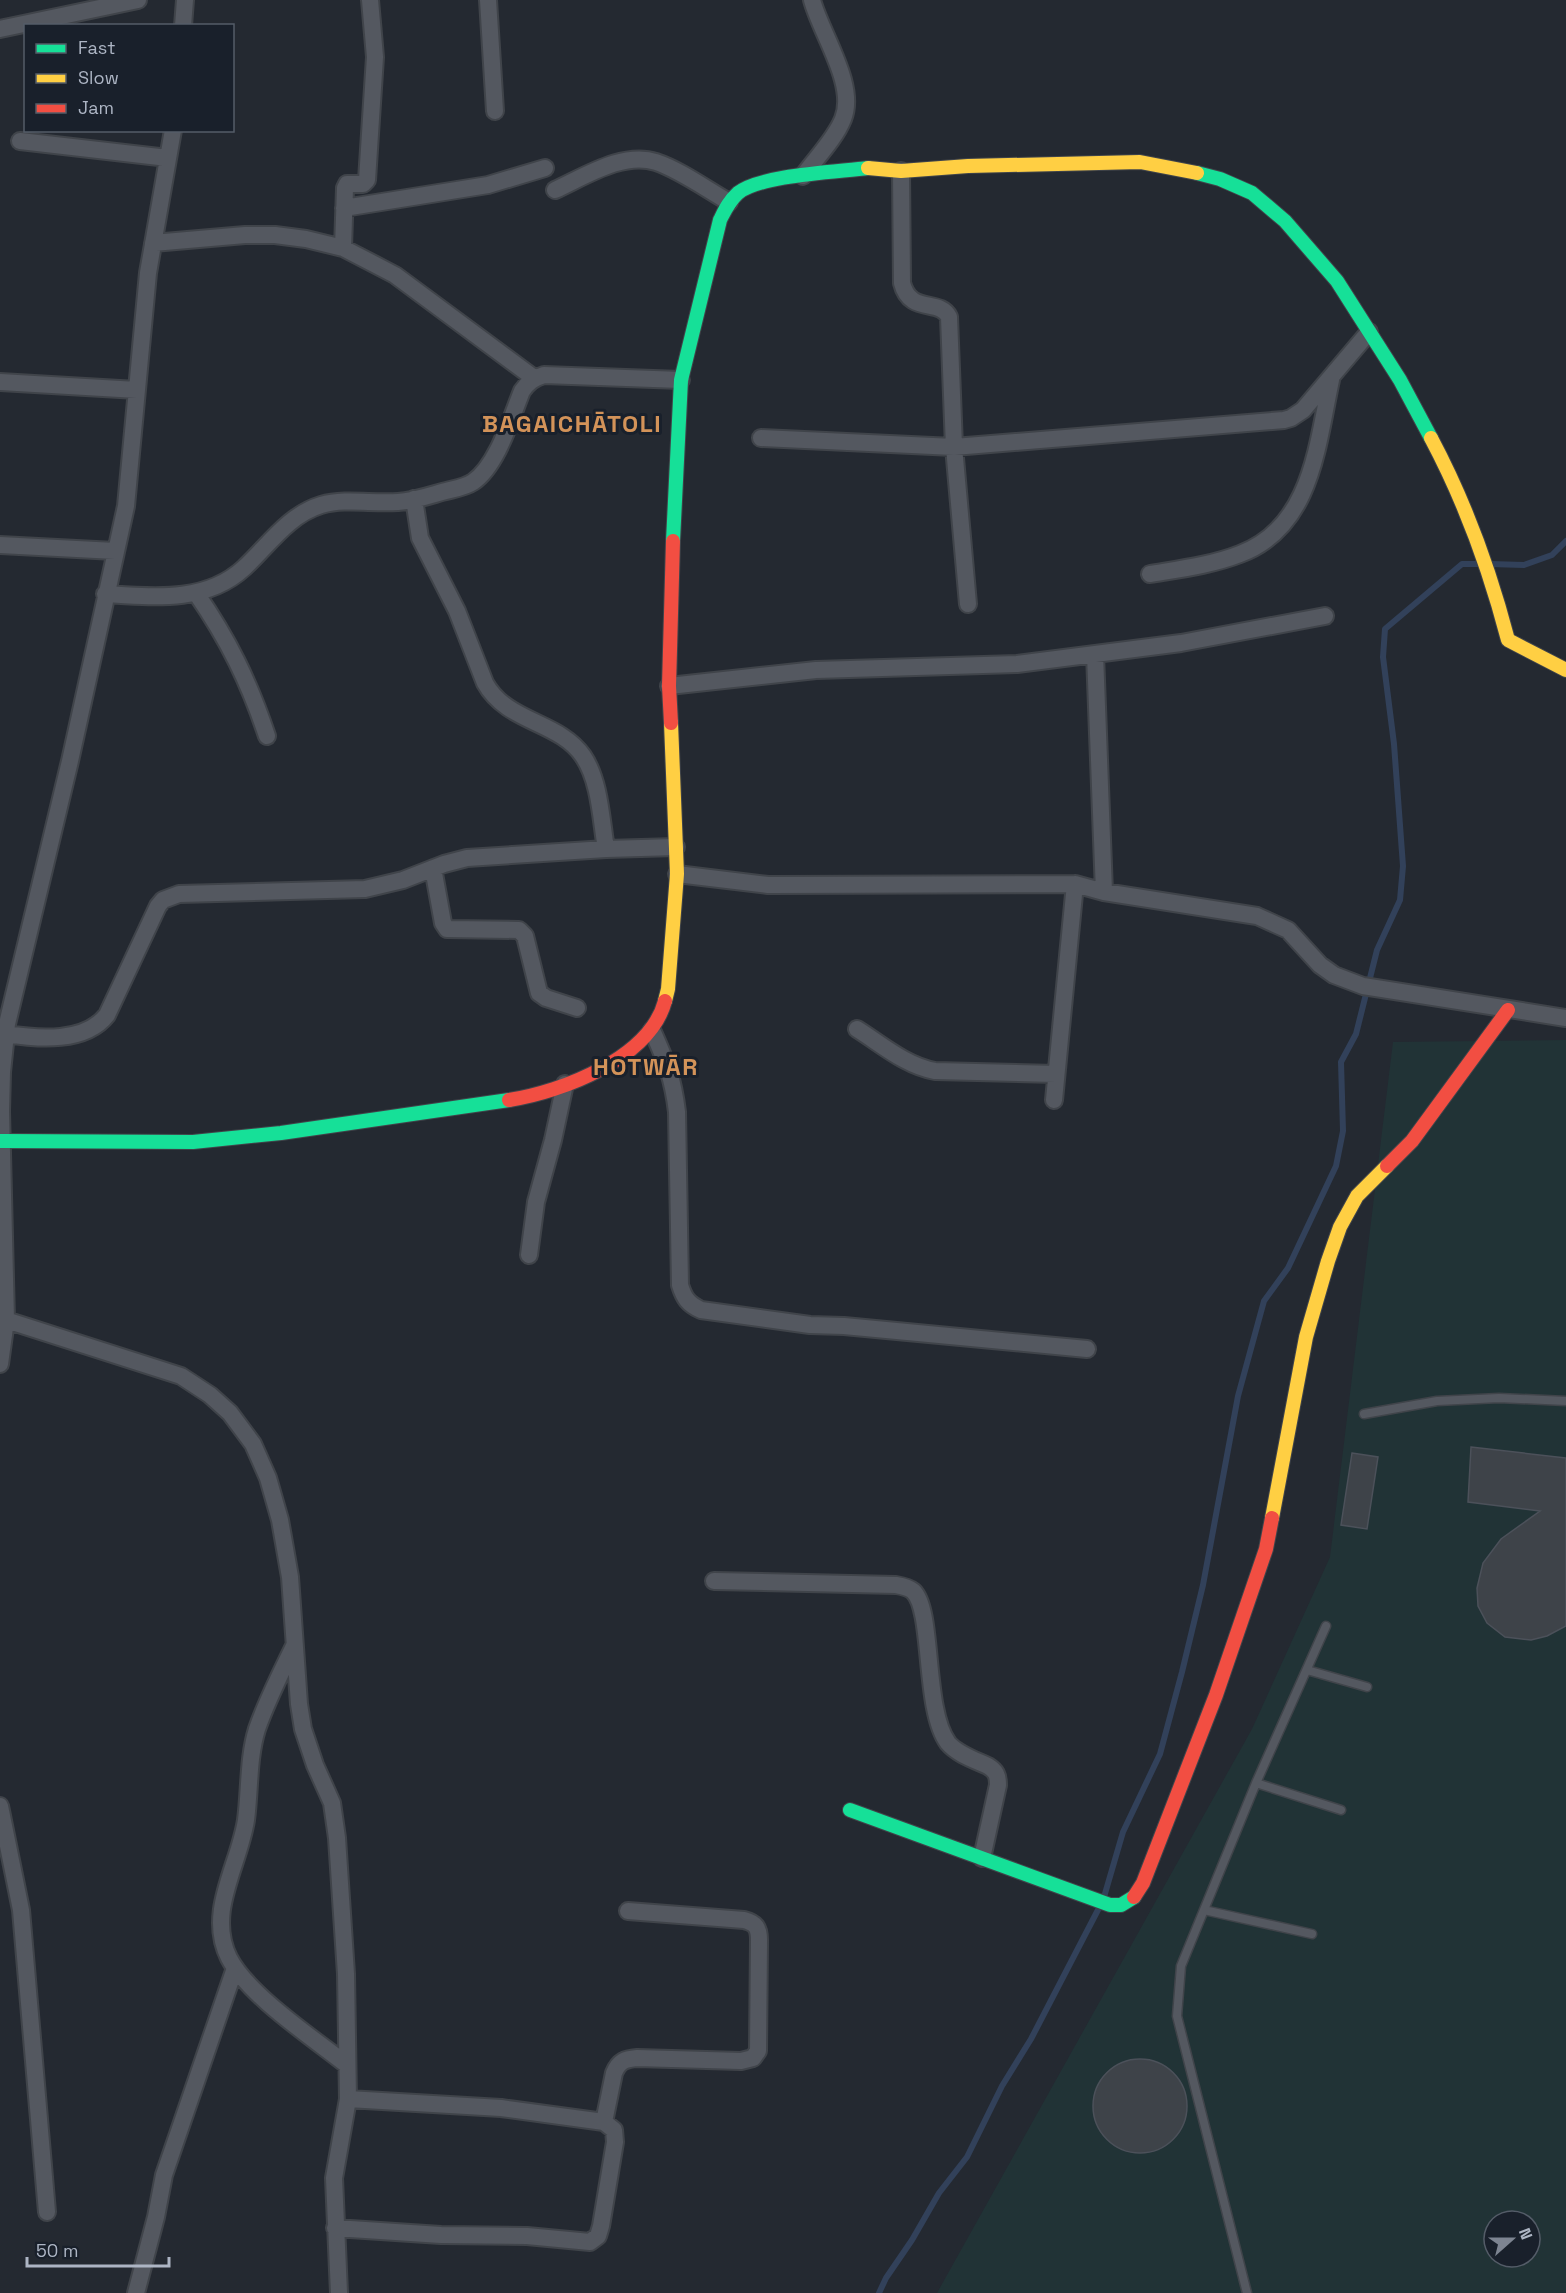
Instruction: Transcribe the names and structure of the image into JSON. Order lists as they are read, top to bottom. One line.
{"districts":["BAGAICHĀTOLI","HOTWĀR"],"legend":["Fast","Slow","Jam"],"scale_bar":"50 m","north":"right"}
